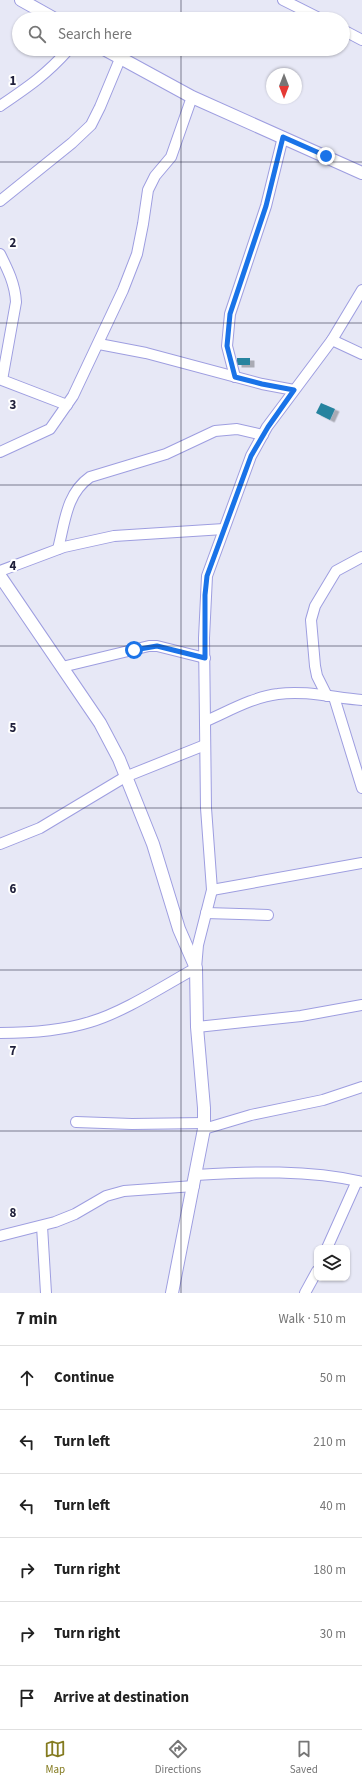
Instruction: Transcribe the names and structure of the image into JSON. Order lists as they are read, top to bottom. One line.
{"north":"bottom","page":{"search":"Search here","heading":["7 min","Walk · 510 m"],"list":[["Continue","50 m"],["Turn left","210 m"],["Turn left","40 m"],["Turn right","180 m"],["Turn right","30 m"],"Arrive at destination"],"nav":["Map","Directions","Saved"]},"grid":{"rows":["1","2","3","4","5","6","7","8"]}}
